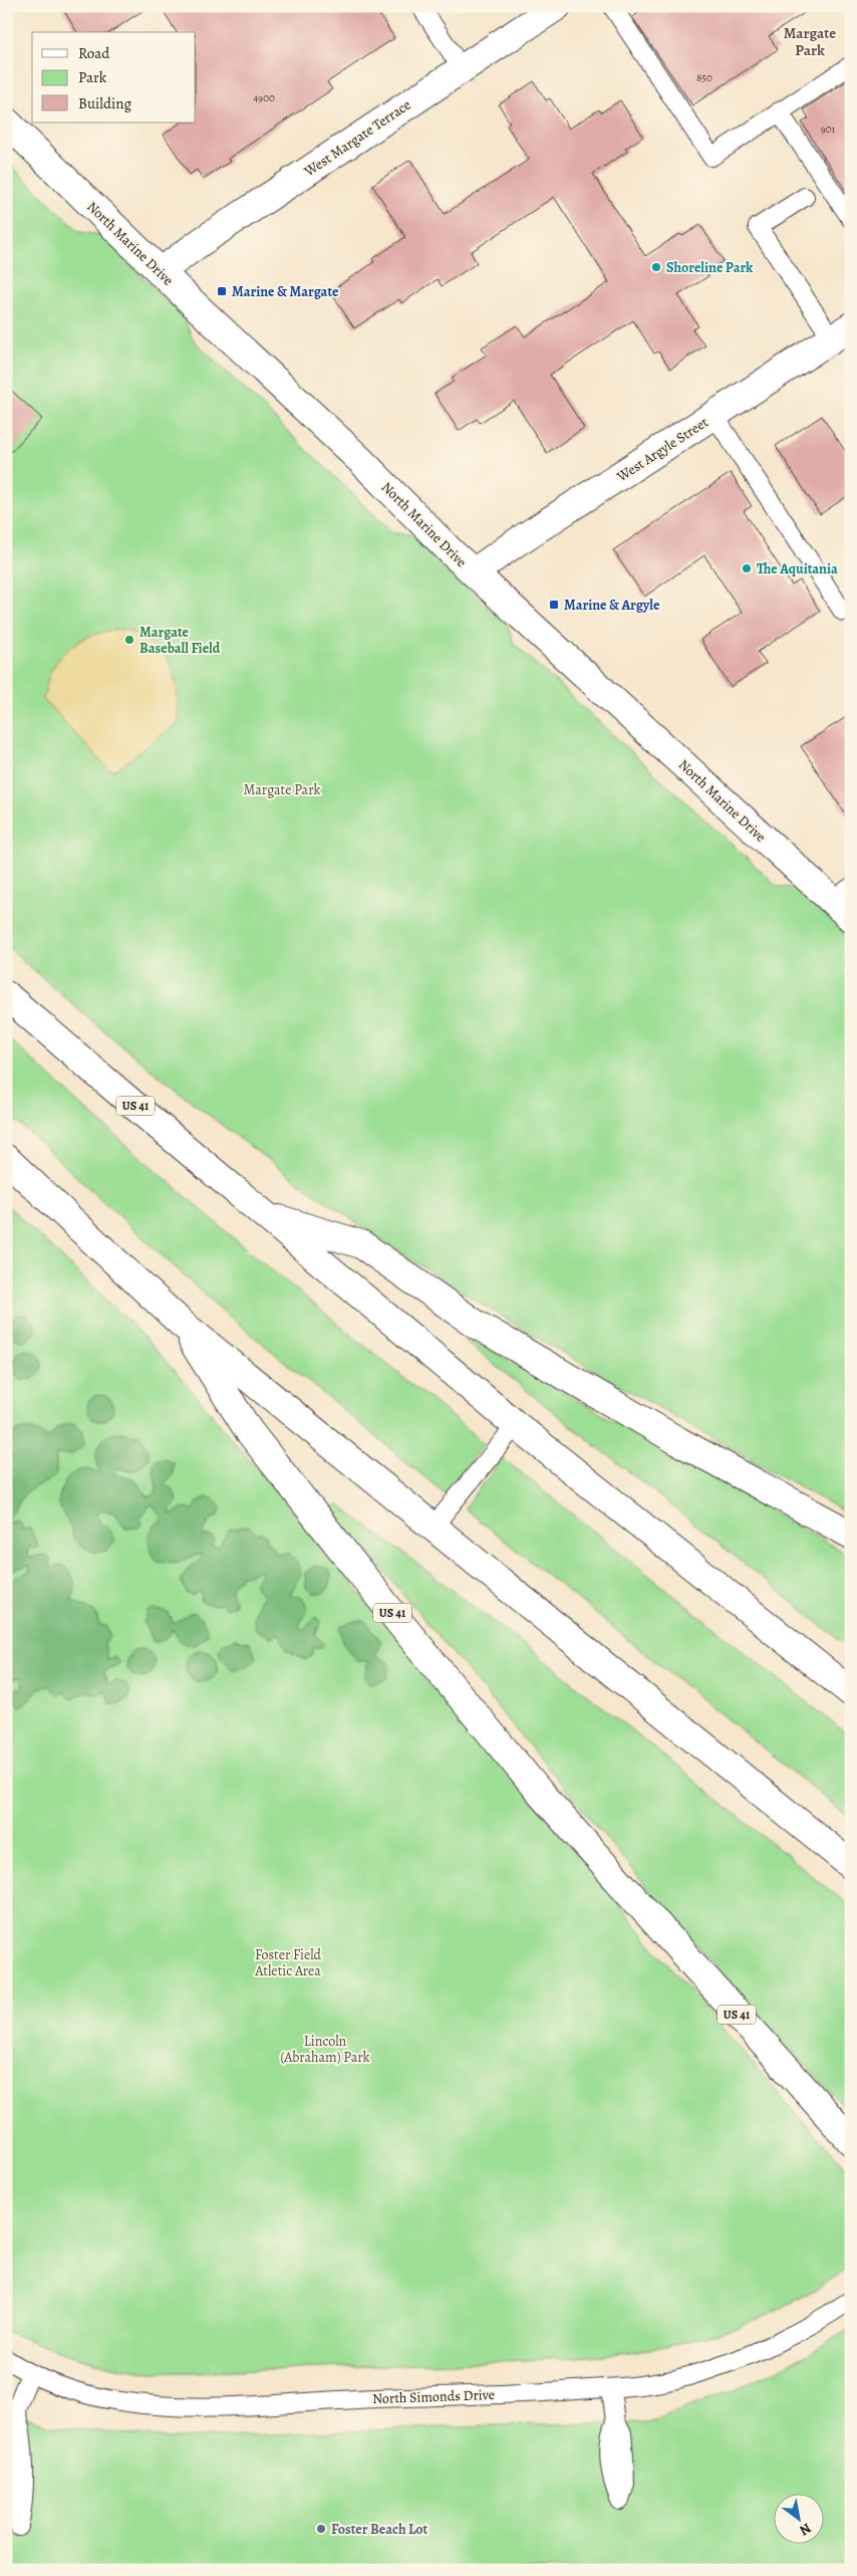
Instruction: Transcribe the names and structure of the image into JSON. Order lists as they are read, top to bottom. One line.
{"streets":{"main road":["West Margate Terrace","North Marine Drive","West Argyle Street","US 41"],"lane":["North Simonds Drive"]},"crossings":[["West Margate Terrace","North Marine Drive"],["North Marine Drive","West Argyle Street"]],"districts":["Margate Park"],"parks":["Margate Park","Foster Field Atletic Area","Lincoln (Abraham) Park"],"places":{"other":["Shoreline Park","The Aquitania","Margate Baseball Field","Foster Beach Lot"],"transit":["Marine & Margate","Marine & Argyle"]},"house_numbers":["850","4900","901"],"legend":["Road","Park","Building"],"north":"bottom right"}
